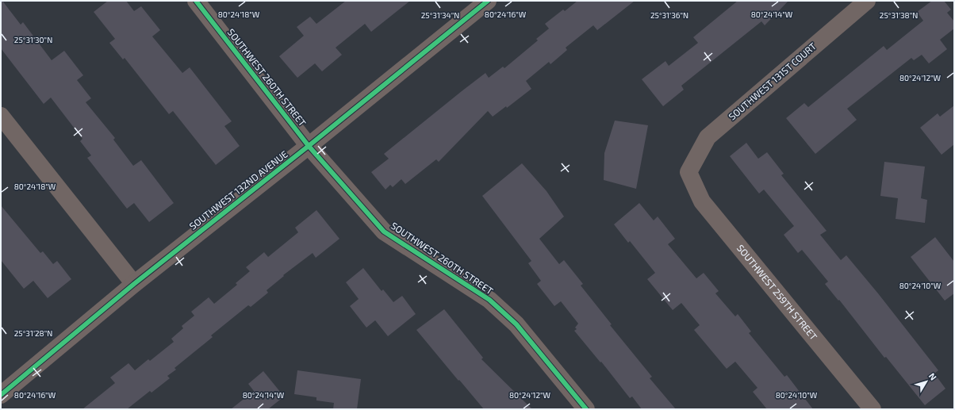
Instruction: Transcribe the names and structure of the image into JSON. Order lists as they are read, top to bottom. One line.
{"streets":{"street":["SOUTHWEST 260TH STREET","SOUTHWEST 131ST COURT","SOUTHWEST 132ND AVENUE","SOUTHWEST 259TH STREET"]},"crossings":[["SOUTHWEST 260TH STREET","SOUTHWEST 132ND AVENUE"],["SOUTHWEST 131ST COURT","SOUTHWEST 259TH STREET"]],"north":"top right","coordinates":["80°24'18\"W","80°24'16\"W","80°24'14\"W","25°31'34\"N","25°31'36\"N","25°31'38\"N","25°31'30\"N","80°24'12\"W","80°24'10\"W","25°31'28\"N"]}
